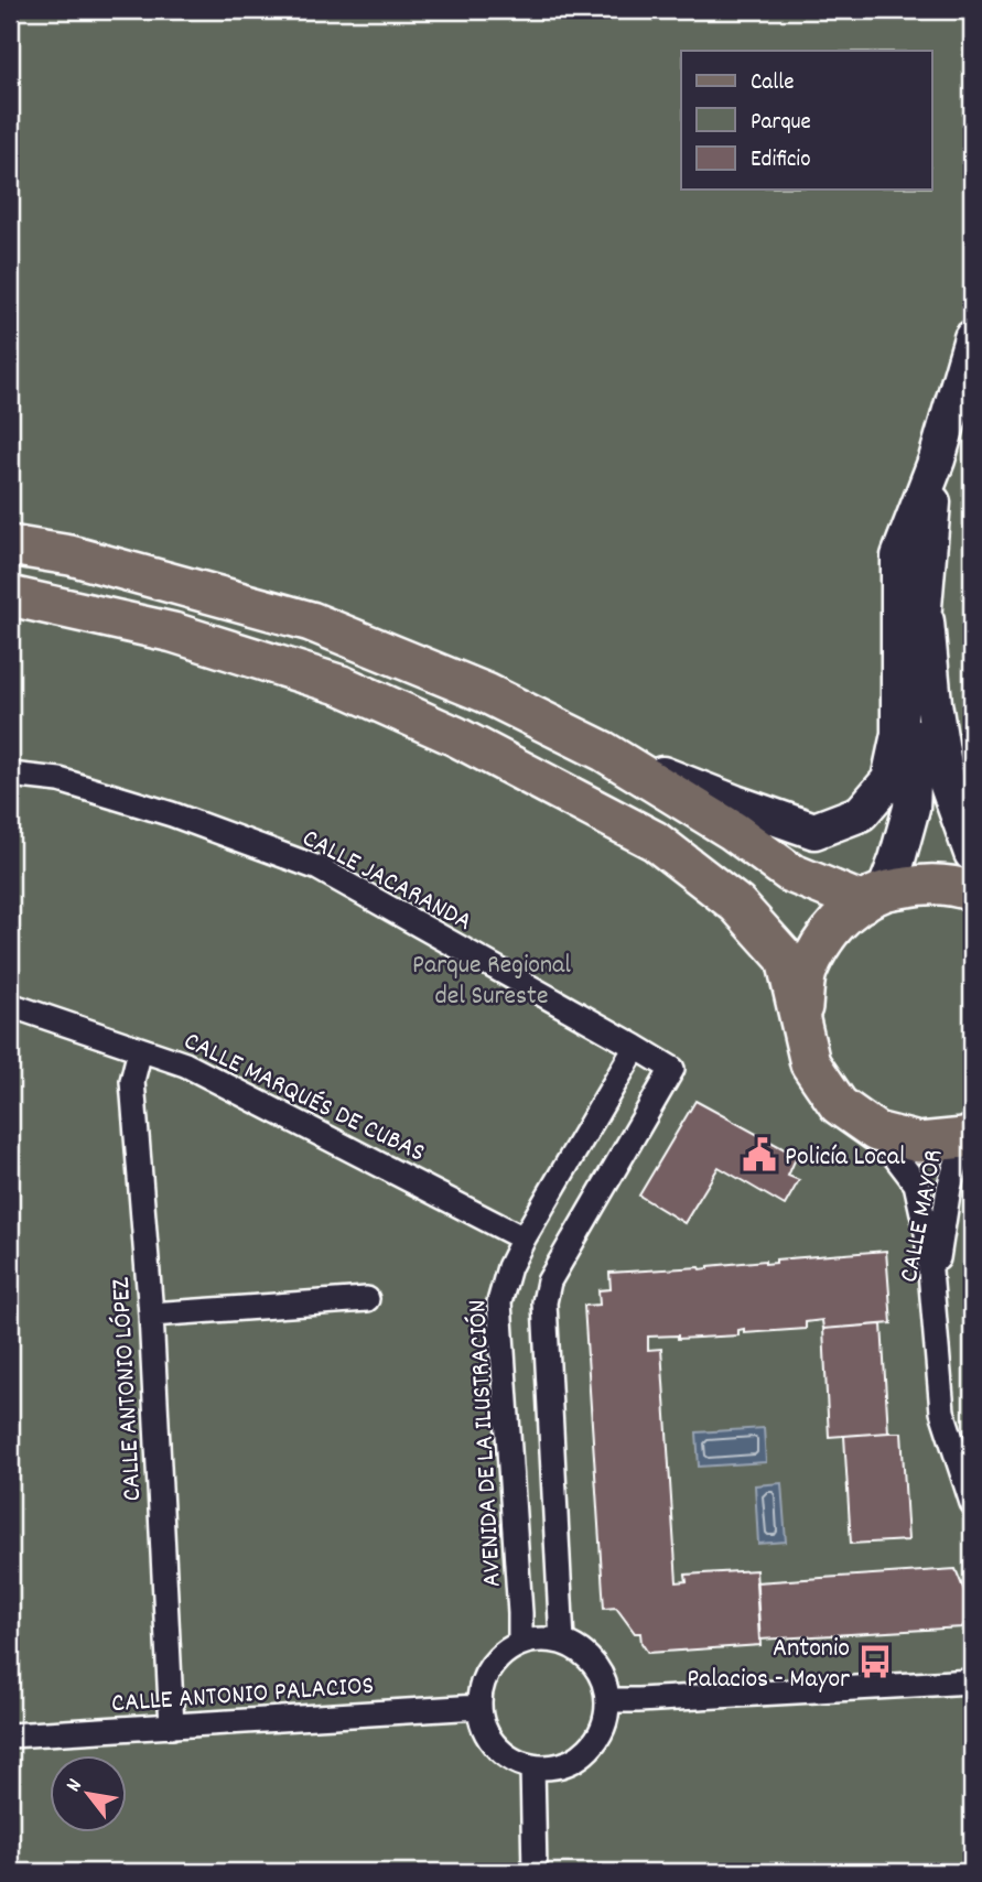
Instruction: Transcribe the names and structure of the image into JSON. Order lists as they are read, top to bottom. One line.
{"streets":{"street":["CALLE JACARANDA","CALLE MARQUÉS DE CUBAS","CALLE MAYOR","CALLE ANTONIO LÓPEZ","AVENIDA DE LA ILUSTRACIÓN","CALLE ANTONIO PALACIOS"]},"crossings":[["CALLE JACARANDA","AVENIDA DE LA ILUSTRACIÓN"],["CALLE MARQUÉS DE CUBAS","CALLE ANTONIO LÓPEZ"],["CALLE MARQUÉS DE CUBAS","AVENIDA DE LA ILUSTRACIÓN"],["CALLE ANTONIO LÓPEZ","CALLE ANTONIO PALACIOS"],["AVENIDA DE LA ILUSTRACIÓN","CALLE ANTONIO PALACIOS"]],"parks":["Parque Regional del Sureste"],"places":{"public building":["Policía Local"],"bus stop":["Antonio Palacios - Mayor"]},"legend":["Calle","Parque","Edificio"],"north":"top left"}
